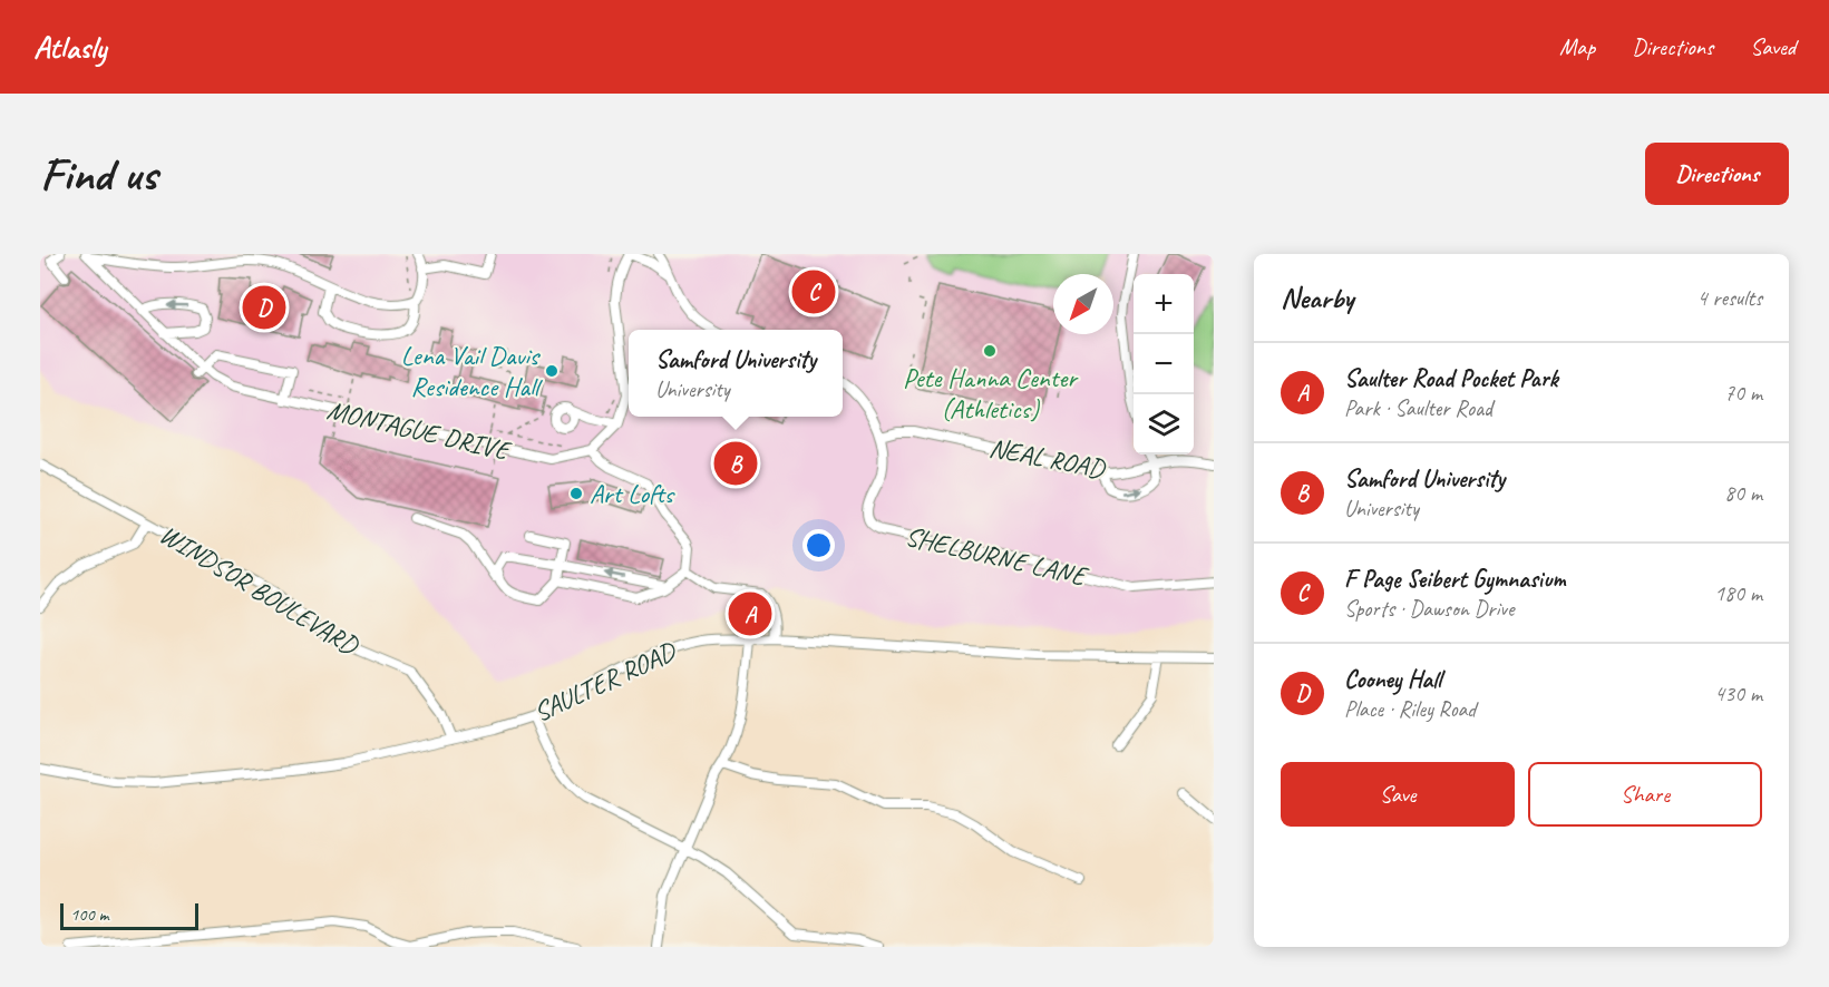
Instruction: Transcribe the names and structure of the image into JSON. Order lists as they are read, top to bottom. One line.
{"streets":{"street":["MONTAGUE DRIVE","NEAL ROAD","SHELBURNE LANE","WINDSOR BOULEVARD","SAULTER ROAD"]},"crossings":[["NEAL ROAD","SHELBURNE LANE"],["WINDSOR BOULEVARD","SAULTER ROAD"]],"places":["Pete Hanna Center (Athletics)","Lena Vail Davis Residence Hall","Art Lofts"],"scale_bar":"100 m","north":"bottom left","page":{"header":"Atlasly","nav":["Map","Directions","Saved"],"buttons":["Directions",["Save","Share"]],"title":"Find us","heading":["Nearby","4 results"],"pins":["C","D","B","A"],"map_buttons":["+","−"],"popup":["Samford University","University"],"list":[{"mark":"A","name":"Saulter Road Pocket Park","note":"Park · Saulter Road","value":"70 m"},{"mark":"B","name":"Samford University","note":"University","value":"80 m"},{"mark":"C","name":"F Page Seibert Gymnasium","note":"Sports · Dawson Drive","value":"180 m"},{"mark":"D","name":"Cooney Hall","note":"Place · Riley Road","value":"430 m"}],"scale":"100 m"}}
